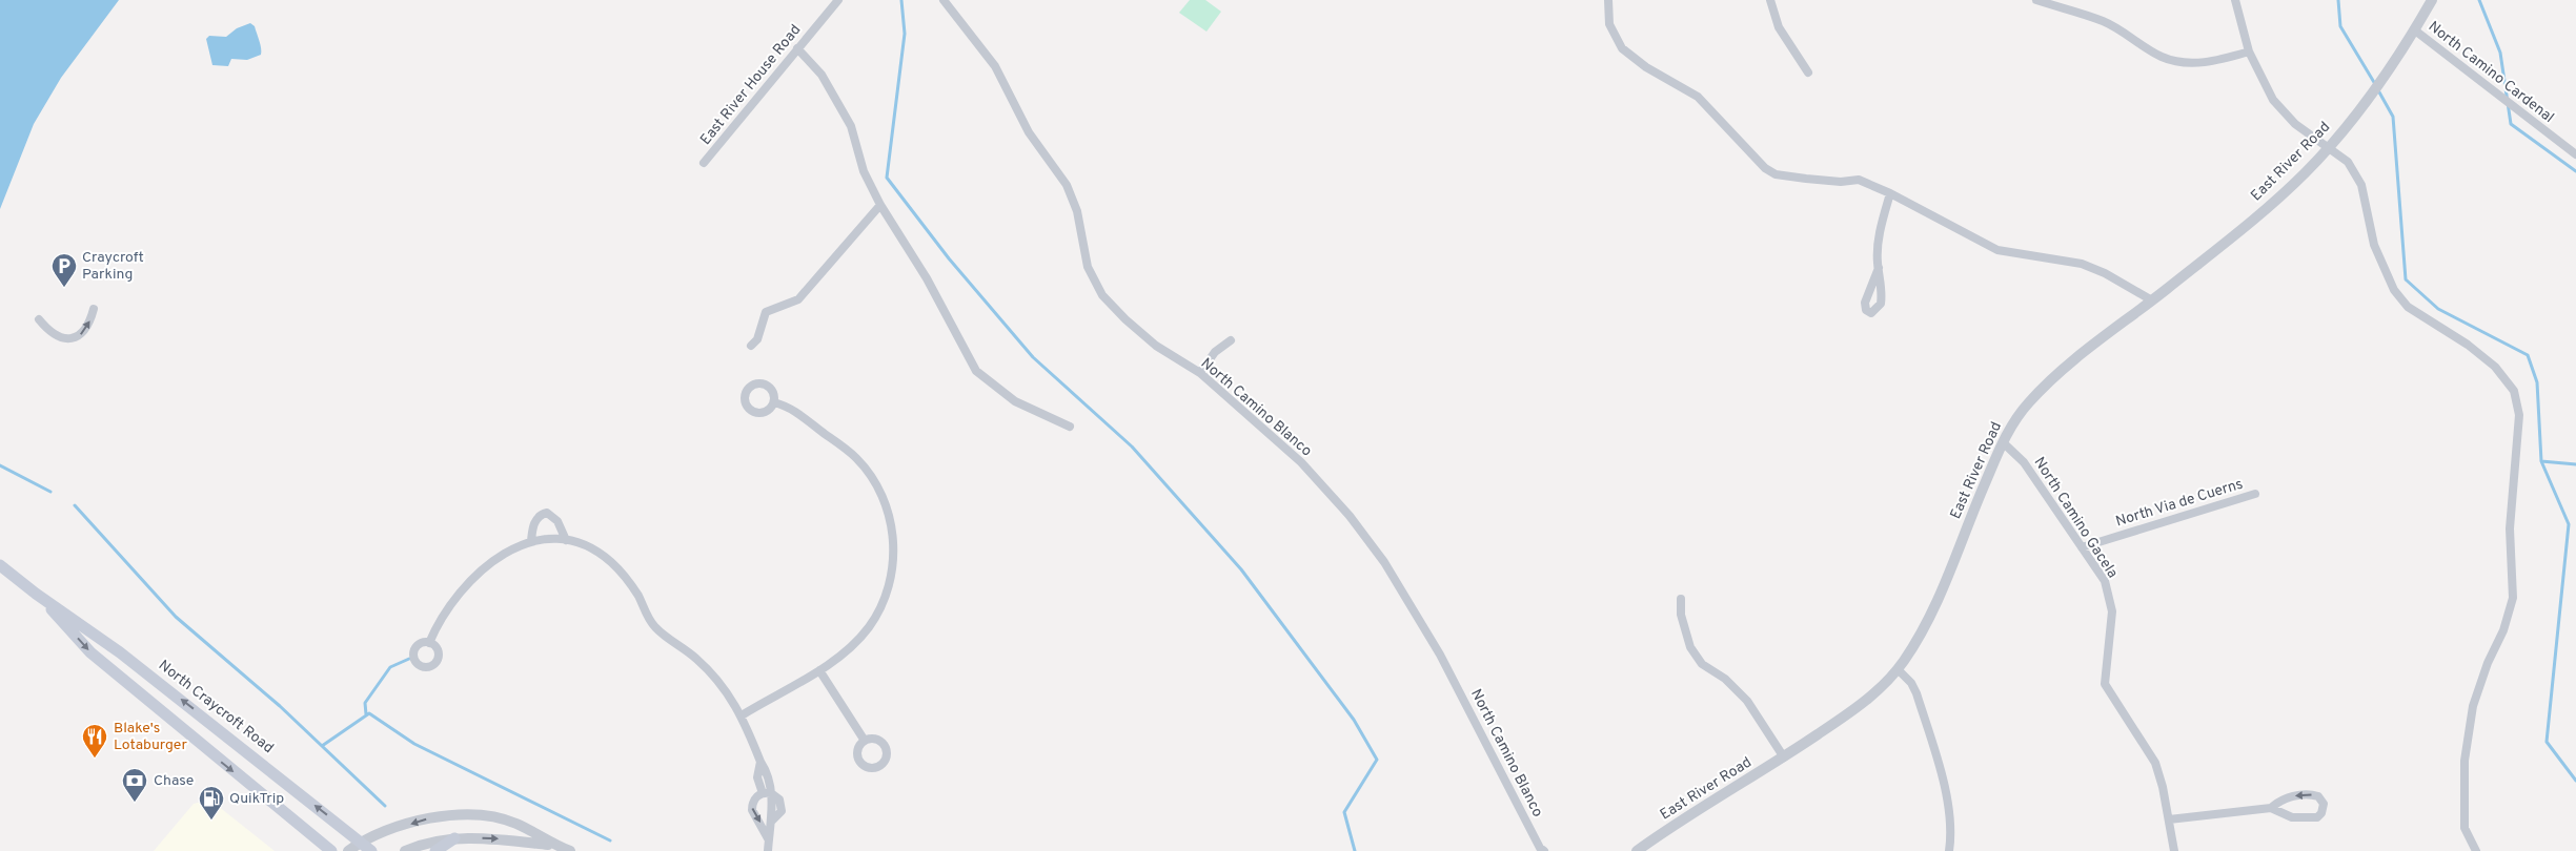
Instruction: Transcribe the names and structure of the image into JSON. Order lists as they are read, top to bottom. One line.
{"streets":{"main road":["North Craycroft Road"],"street":["North Camino Cardenal","East River House Road","East River Road","North Camino Blanco","North Via de Cuerns","North Camino Gacela"]},"crossings":[["North Camino Cardenal","East River Road"],["East River Road","North Camino Gacela"],["North Via de Cuerns","North Camino Gacela"]],"places":{"parking":["Craycroft Parking"],"restaurant":["Blake's Lotaburger"],"bank":["Chase"],"fuel station":["QuikTrip"]}}
